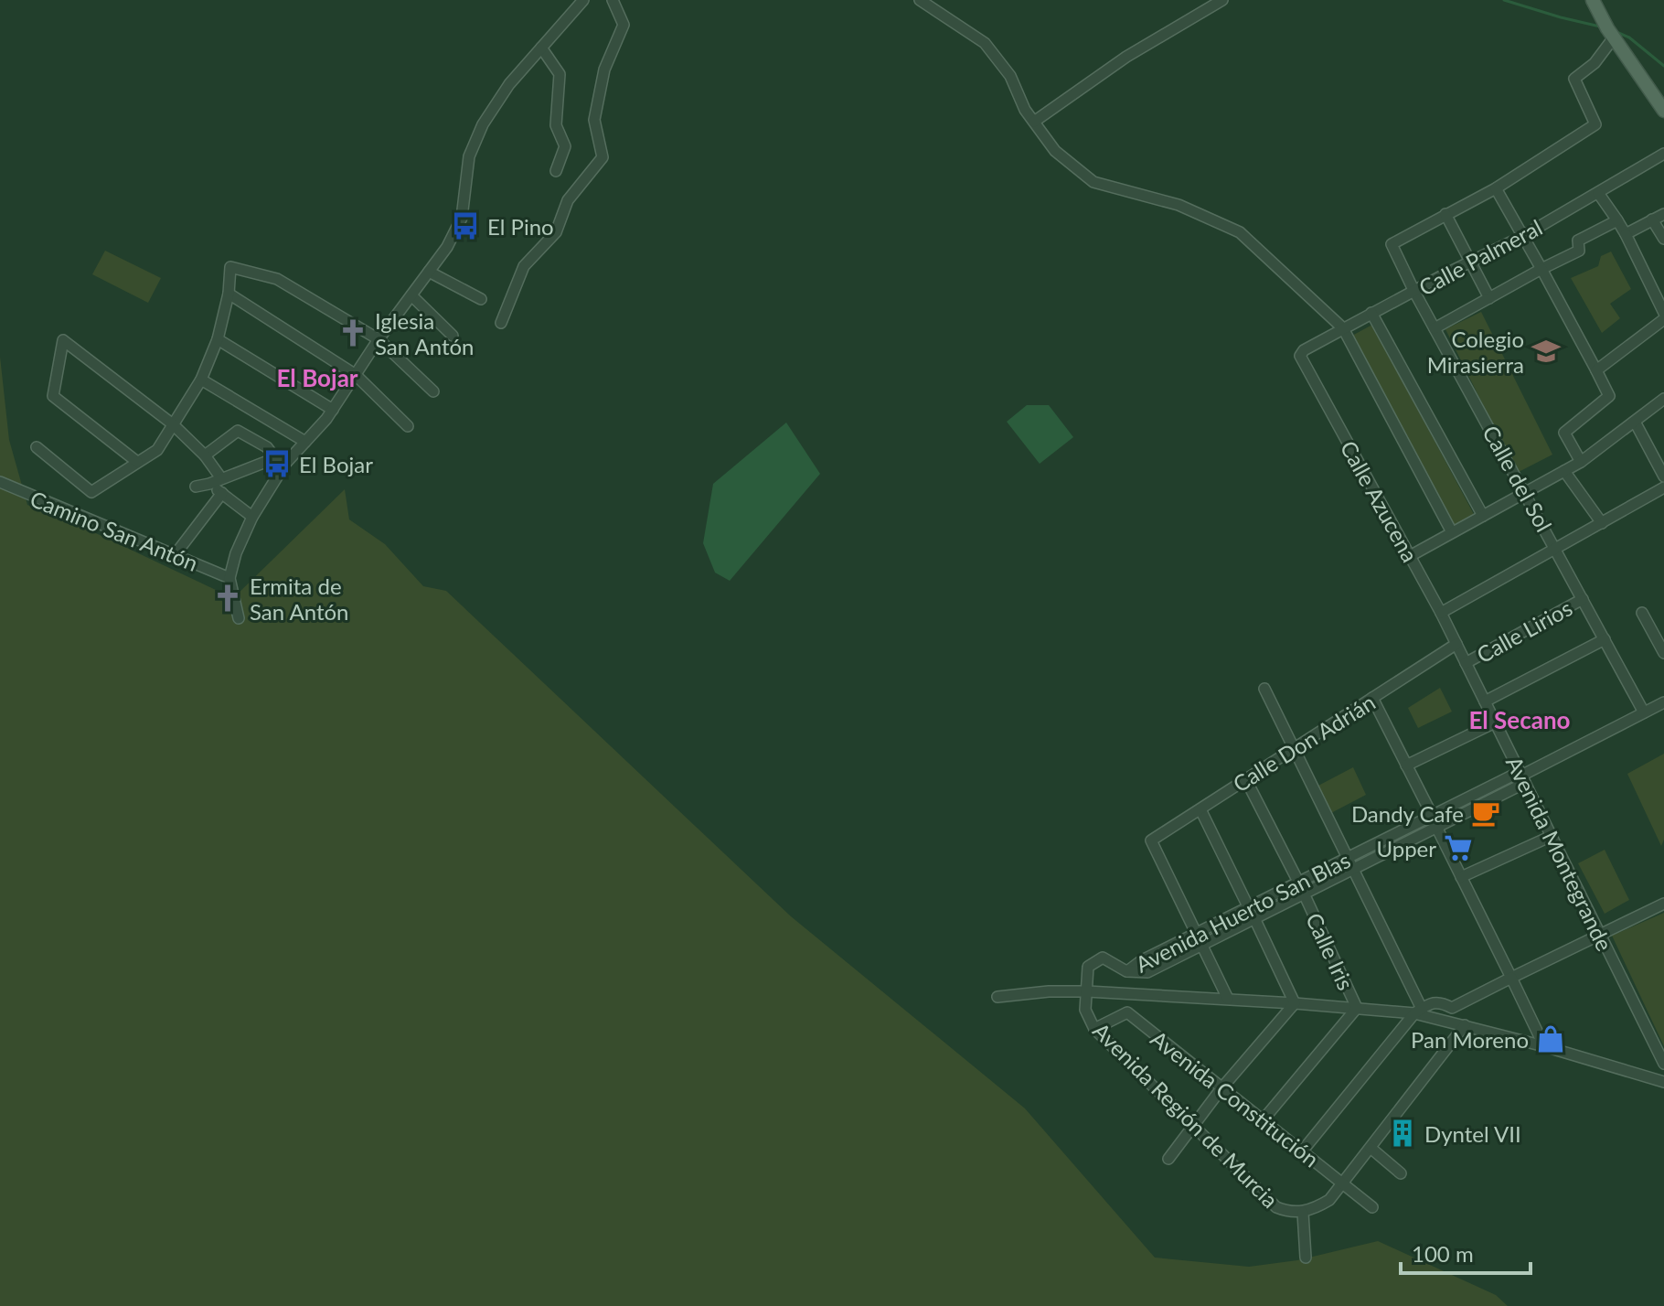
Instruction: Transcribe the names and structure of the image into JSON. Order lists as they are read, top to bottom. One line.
{"streets":{"street":["Calle Palmeral","Calle del Sol","Calle Azucena","Camino San Antón","Calle Lirios","Calle Don Adrián","Avenida Montegrande","Avenida Huerto San Blas","Calle Iris","Avenida Constitución","Avenida Región de Murcia"]},"crossings":[["Calle Palmeral","Calle del Sol"],["Calle Palmeral","Calle Azucena"],["Calle del Sol","Calle Lirios"],["Calle del Sol","Avenida Huerto San Blas"],["Calle Azucena","Calle Don Adrián"],["Calle Azucena","Avenida Montegrande"],["Calle Lirios","Avenida Montegrande"],["Calle Don Adrián","Avenida Montegrande"],["Calle Don Adrián","Avenida Huerto San Blas"],["Avenida Montegrande","Avenida Huerto San Blas"],["Avenida Huerto San Blas","Calle Iris"],["Avenida Constitución","Avenida Región de Murcia"]],"districts":["El Bojar","El Secano"],"places":{"bus stop":["El Pino","El Bojar"],"church":["Iglesia San Antón","Ermita de San Antón"],"school or university":["Colegio Mirasierra"],"cafe":["Dandy Cafe"],"supermarket":["Upper"],"shop":["Pan Moreno"],"building":["Dyntel VII"]},"scale_bar":"100 m"}
